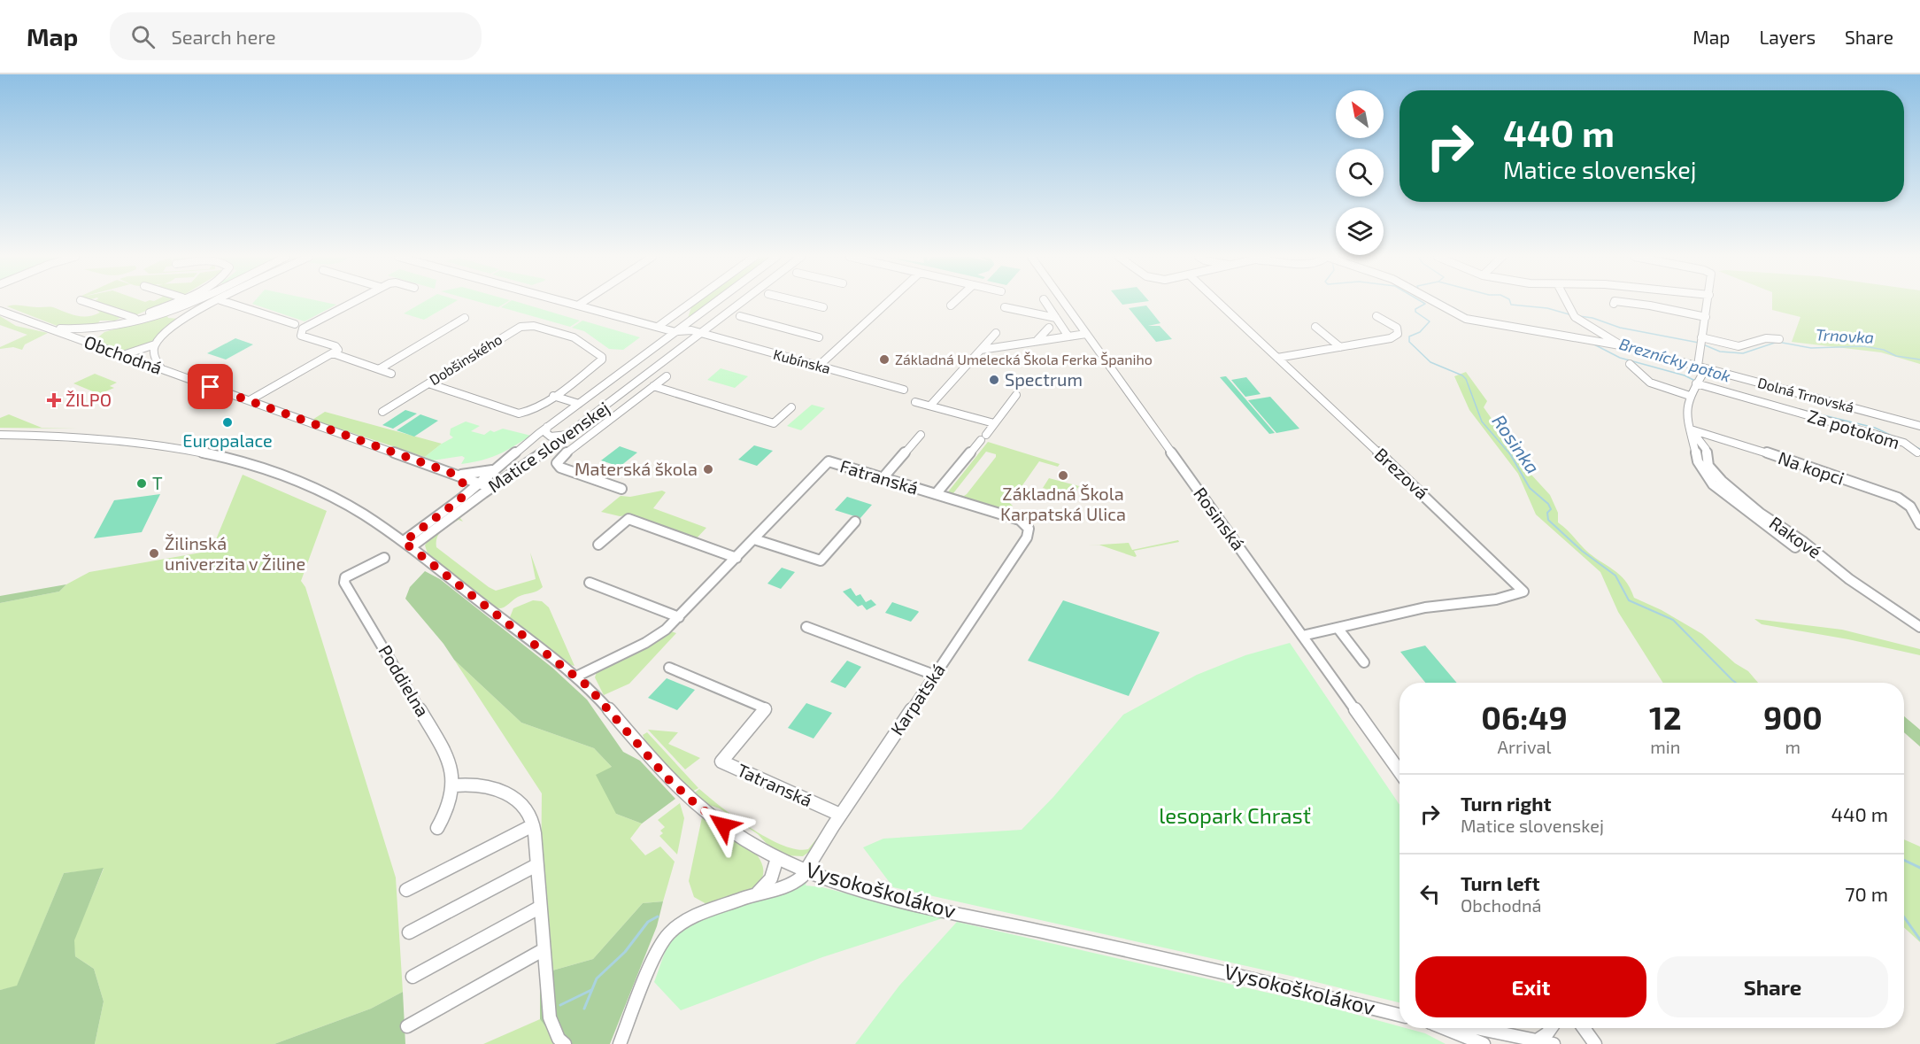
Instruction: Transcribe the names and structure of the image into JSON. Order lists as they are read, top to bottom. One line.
{"streets":{"street":["Obchodná","Dobšinského","Kubínska","Dolná Trnovská","Za potokom","Matice slovenskej","Na kopci","Brezová","Fatranská","Rosinská","Rakové","Poddielna","Karpatská","Tatranská","Vysokoškolákov"]},"crossings":[["Obchodná","Matice slovenskej"],["Kubínska","Matice slovenskej"],["Dolná Trnovská","Rakové"],["Za potokom","Rakové"],["Matice slovenskej","Vysokoškolákov"],["Na kopci","Rakové"],["Fatranská","Karpatská"],["Fatranská","Vysokoškolákov"],["Karpatská","Tatranská"],["Karpatská","Vysokoškolákov"]],"water":["Trnovka","Breznícky potok","Rosinka"],"parks":["lesopark Chrasť"],"places":{"other":["Základná Umelecká Škola Ferka Španiho","Spectrum","Europalace","Materská škola","Základná Škola Karpatská Ulica","T","Žilinská univerzita v Žiline"],"health":["ŽILPO"]},"north":"top left","page":{"header":"Map","search":"Search here","nav":["Map","Layers","Share"],"turn":["440 m","Matice slovenskej"],"eta":["06:49","Arrival","12","min","900","m"],"list":[{"name":"Turn right","note":"Matice slovenskej","value":"440 m"},{"name":"Turn left","note":"Obchodná","value":"70 m"}],"buttons":["Exit","Share"]}}
